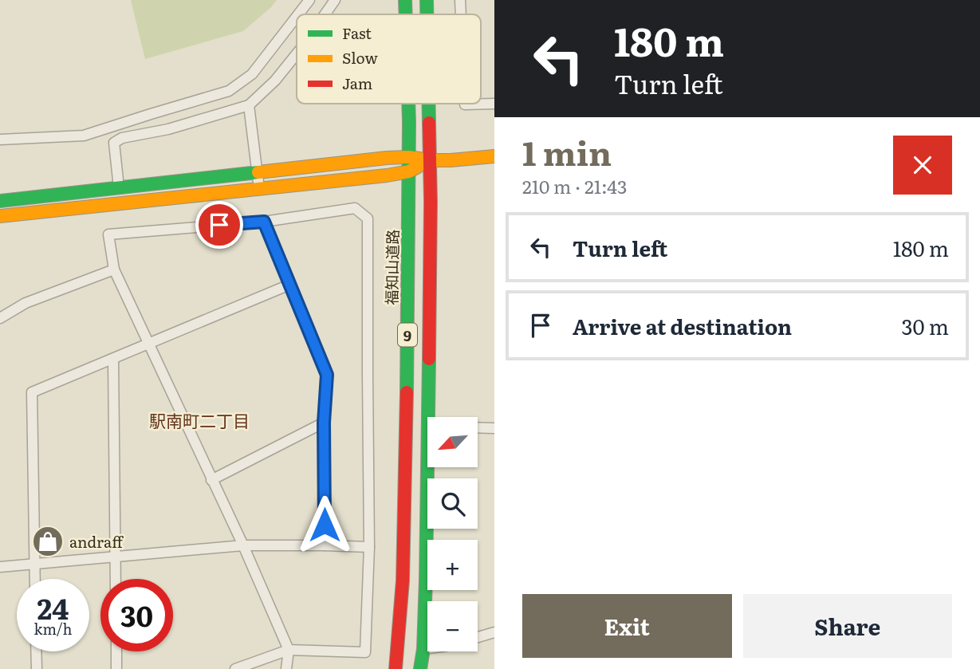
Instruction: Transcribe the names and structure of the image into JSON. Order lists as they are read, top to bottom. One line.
{"streets":{"main road":["福知山道路","9"]},"districts":["駅南町二丁目"],"places":{"shop":["andraff"]},"legend":["Fast","Slow","Jam"],"north":"bottom left","page":{"turn":["180 m","Turn left"],"heading":["1 min","210 m · 21:43"],"list":[{"name":"Turn left","value":"180 m"},{"name":"Arrive at destination","value":"30 m"}],"map_buttons":["+","−"],"speed":"24 km/h","limit":"30","buttons":["Exit","Share"]}}
